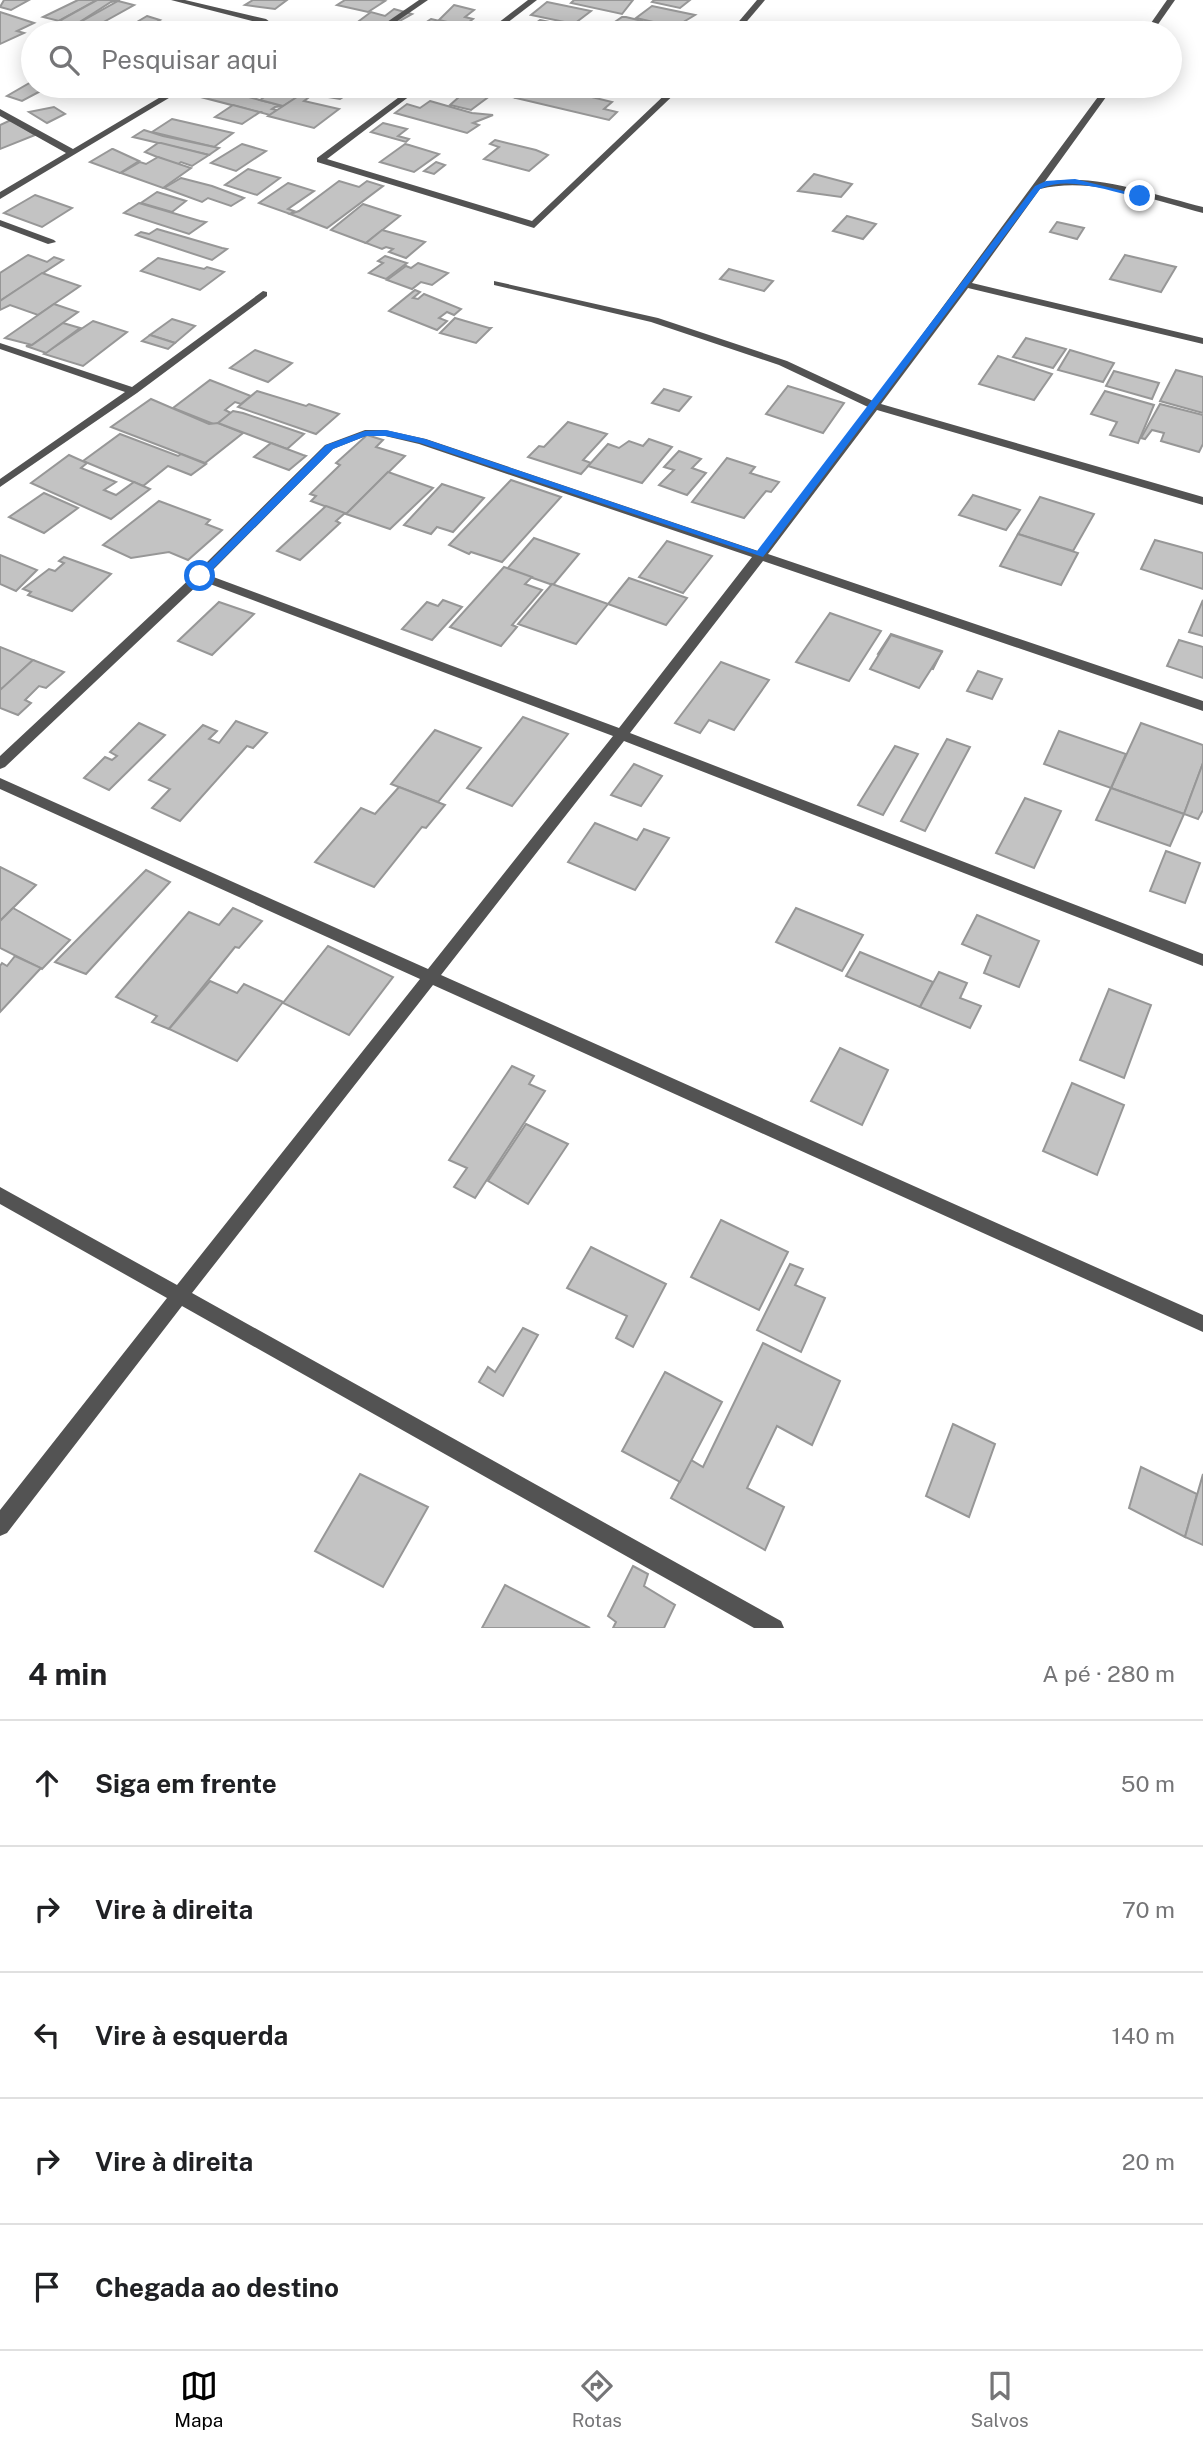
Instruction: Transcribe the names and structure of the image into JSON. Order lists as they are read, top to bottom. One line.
{"page":{"search":"Pesquisar aqui","heading":["4 min","A pé · 280 m"],"list":[["Siga em frente","50 m"],["Vire à direita","70 m"],["Vire à esquerda","140 m"],["Vire à direita","20 m"],"Chegada ao destino"],"nav":["Mapa","Rotas","Salvos"]}}
